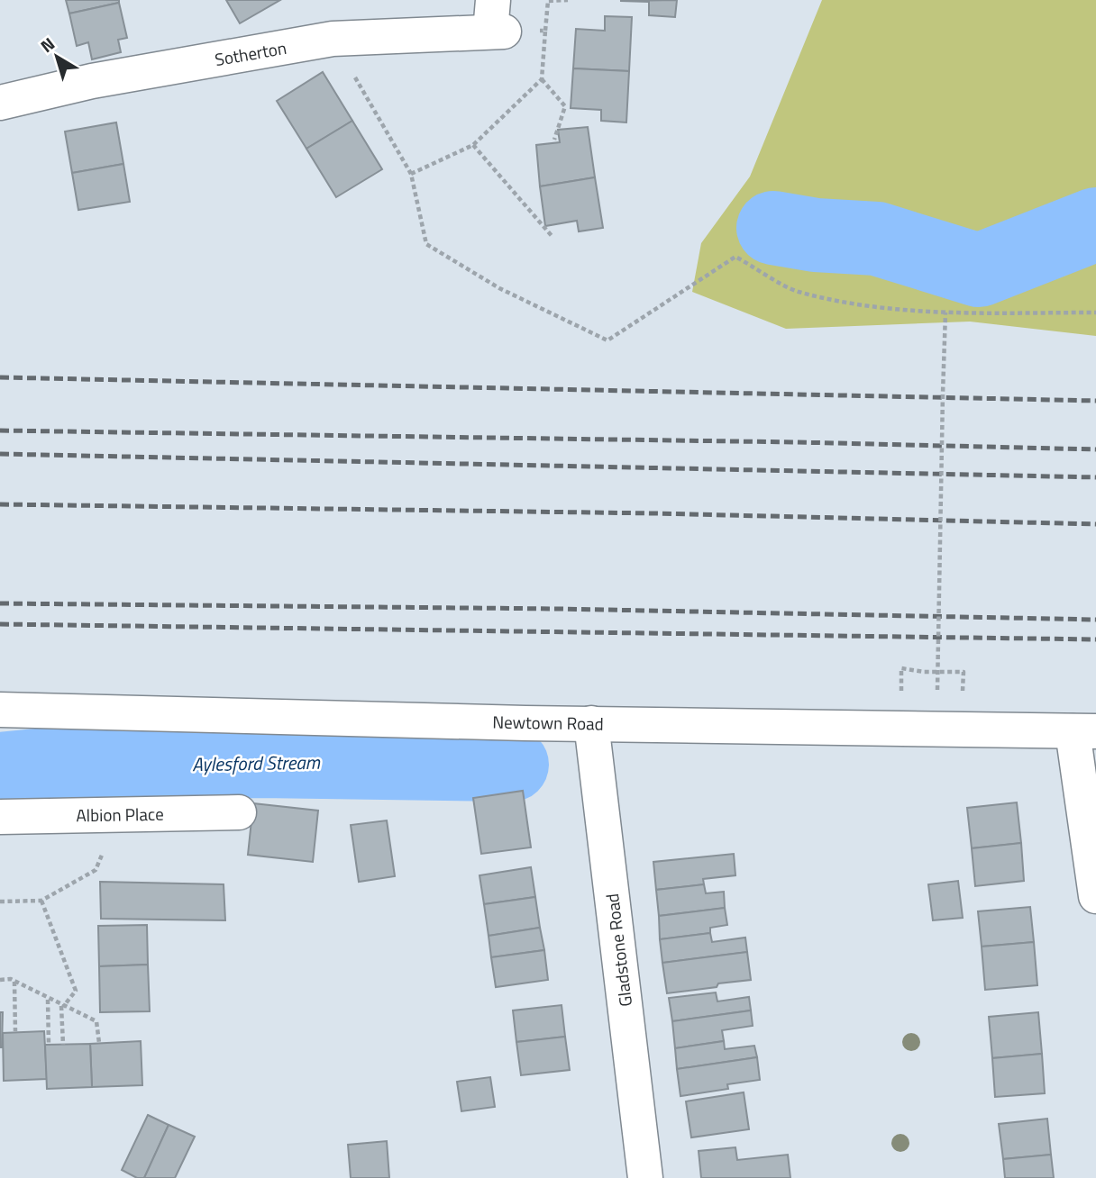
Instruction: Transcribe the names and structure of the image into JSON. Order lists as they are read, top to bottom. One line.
{"streets":{"street":["Sotherton","Newtown Road","Albion Place","Gladstone Road"]},"crossings":[["Newtown Road","Gladstone Road"]],"water":["Aylesford Stream"],"north":"top left"}
